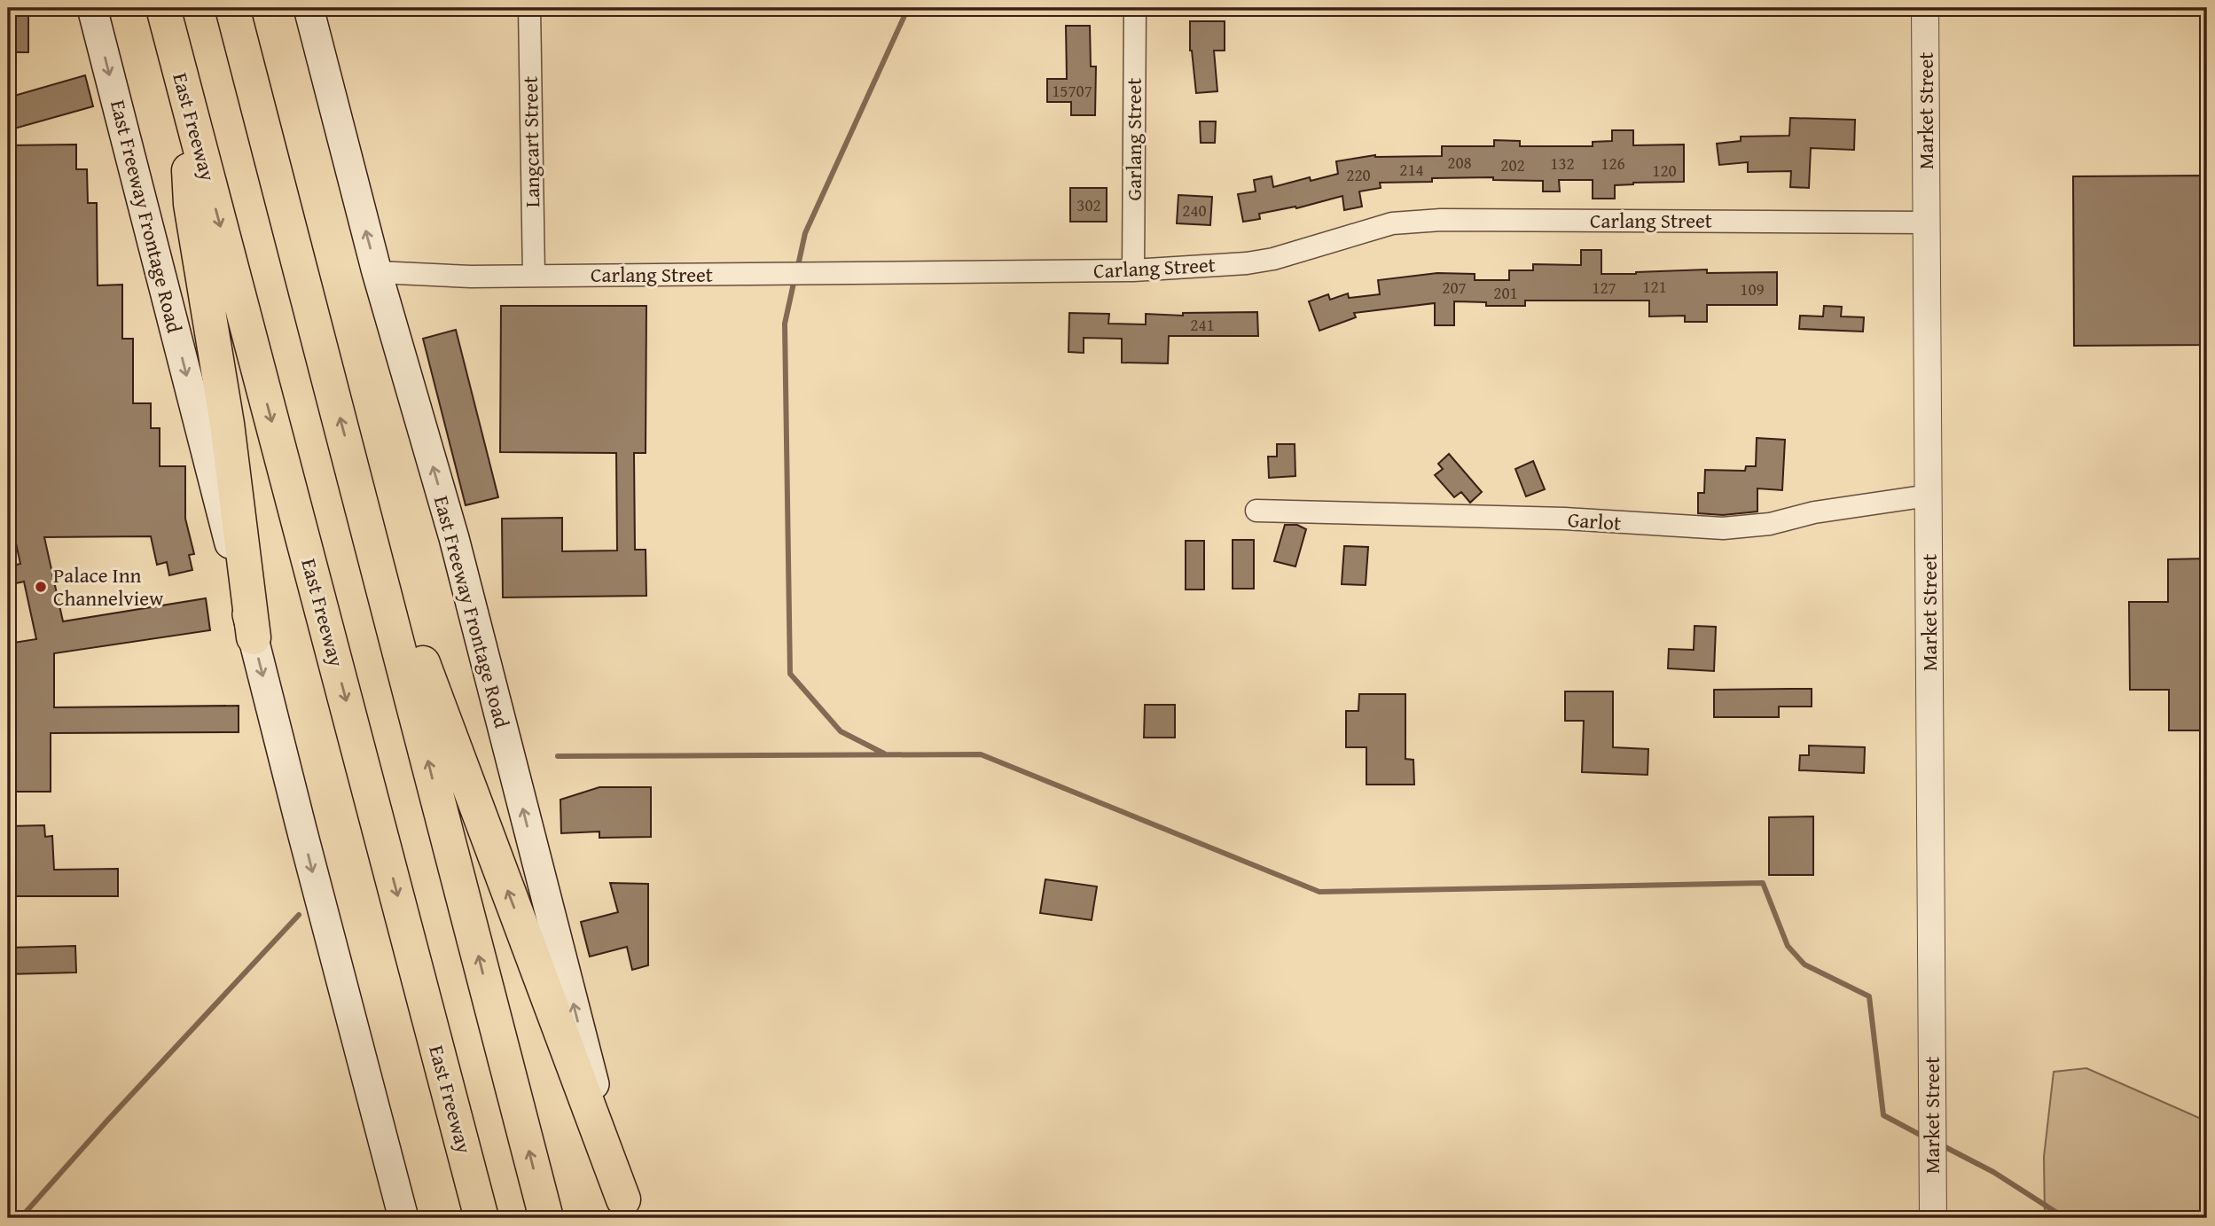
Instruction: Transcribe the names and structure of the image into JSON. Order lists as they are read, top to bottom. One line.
{"streets":{"highway":["East Freeway"],"main road":["East Freeway Frontage Road"],"street":["Market Street","Garlang Street","Langcart Street","Carlang Street","Garlot"]},"crossings":[["Market Street","Carlang Street"],["Market Street","Garlot"],["Garlang Street","Carlang Street"],["Langcart Street","Carlang Street"],["East Freeway Frontage Road","Carlang Street"]],"places":["Palace Inn Channelview"],"house_numbers":["15707","208","132","126","202","214","120","220","302","240","121","207","127","109","201","241"]}
